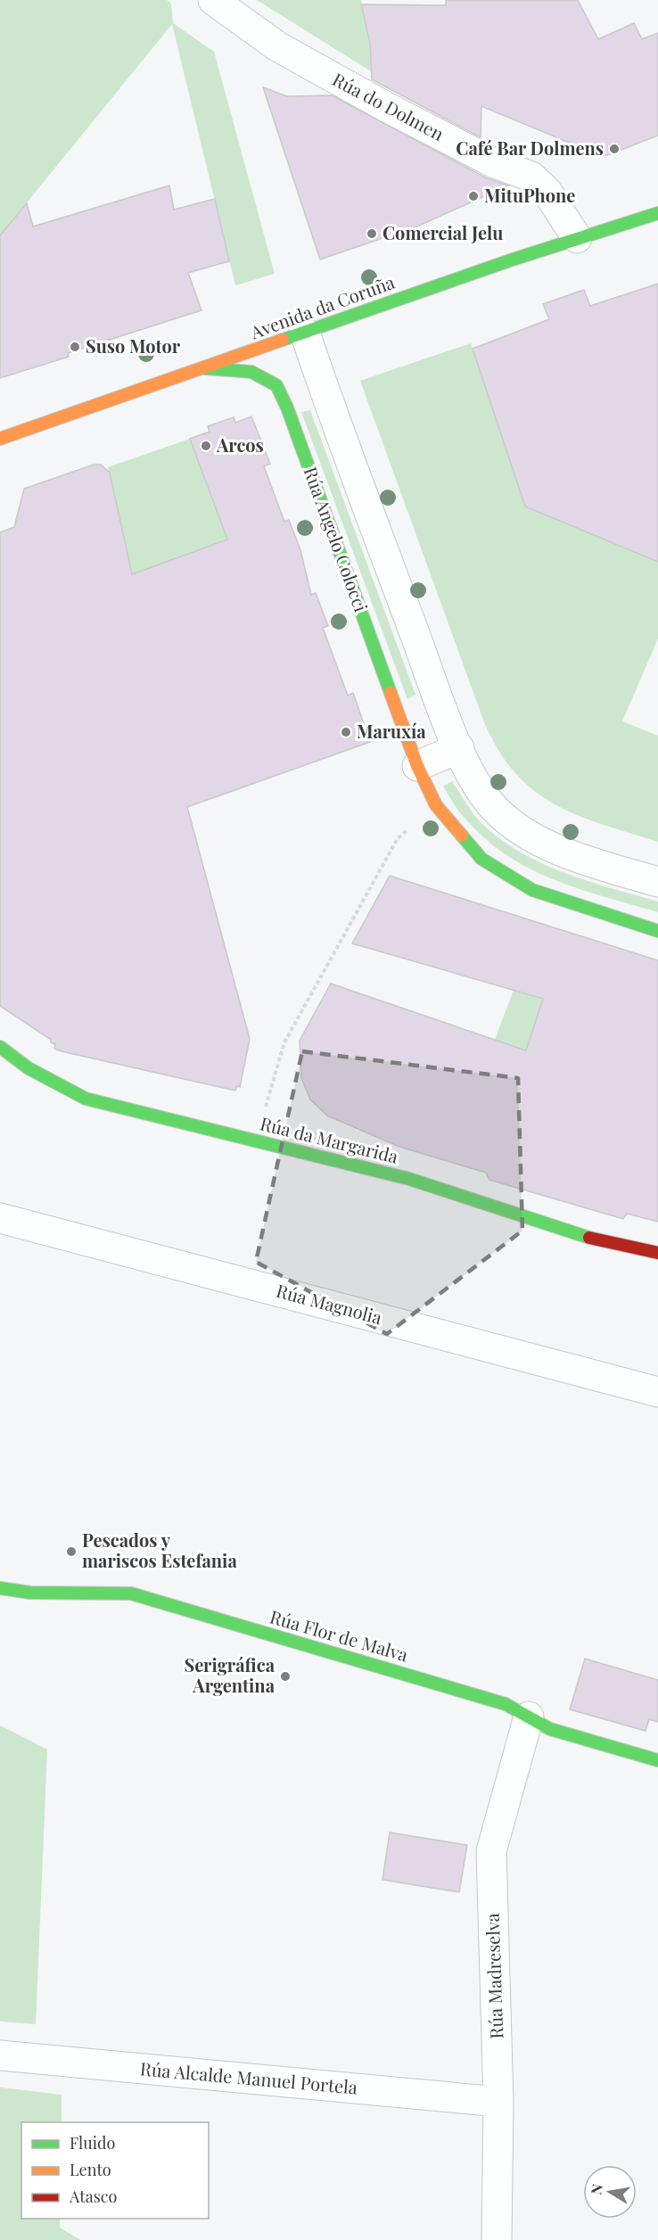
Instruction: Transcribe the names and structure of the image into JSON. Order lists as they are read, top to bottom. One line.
{"streets":{"street":["Rúa do Dolmen","Avenida da Coruña","Rúa Angelo Colocci","Rúa da Margarida","Rúa Magnolia","Rúa Flor de Malva","Rúa Madreselva","Rúa Alcalde Manuel Portela"]},"crossings":[["Rúa do Dolmen","Avenida da Coruña"],["Avenida da Coruña","Rúa Angelo Colocci"],["Rúa Flor de Malva","Rúa Madreselva"],["Rúa Madreselva","Rúa Alcalde Manuel Portela"]],"places":["Café Bar Dolmens","MituPhone","Comercial Jelu","Suso Motor","Arcos","Maruxía","Pescados y mariscos Estefania","Serigráfica Argentina"],"legend":["Fluido","Lento","Atasco"],"north":"left"}
